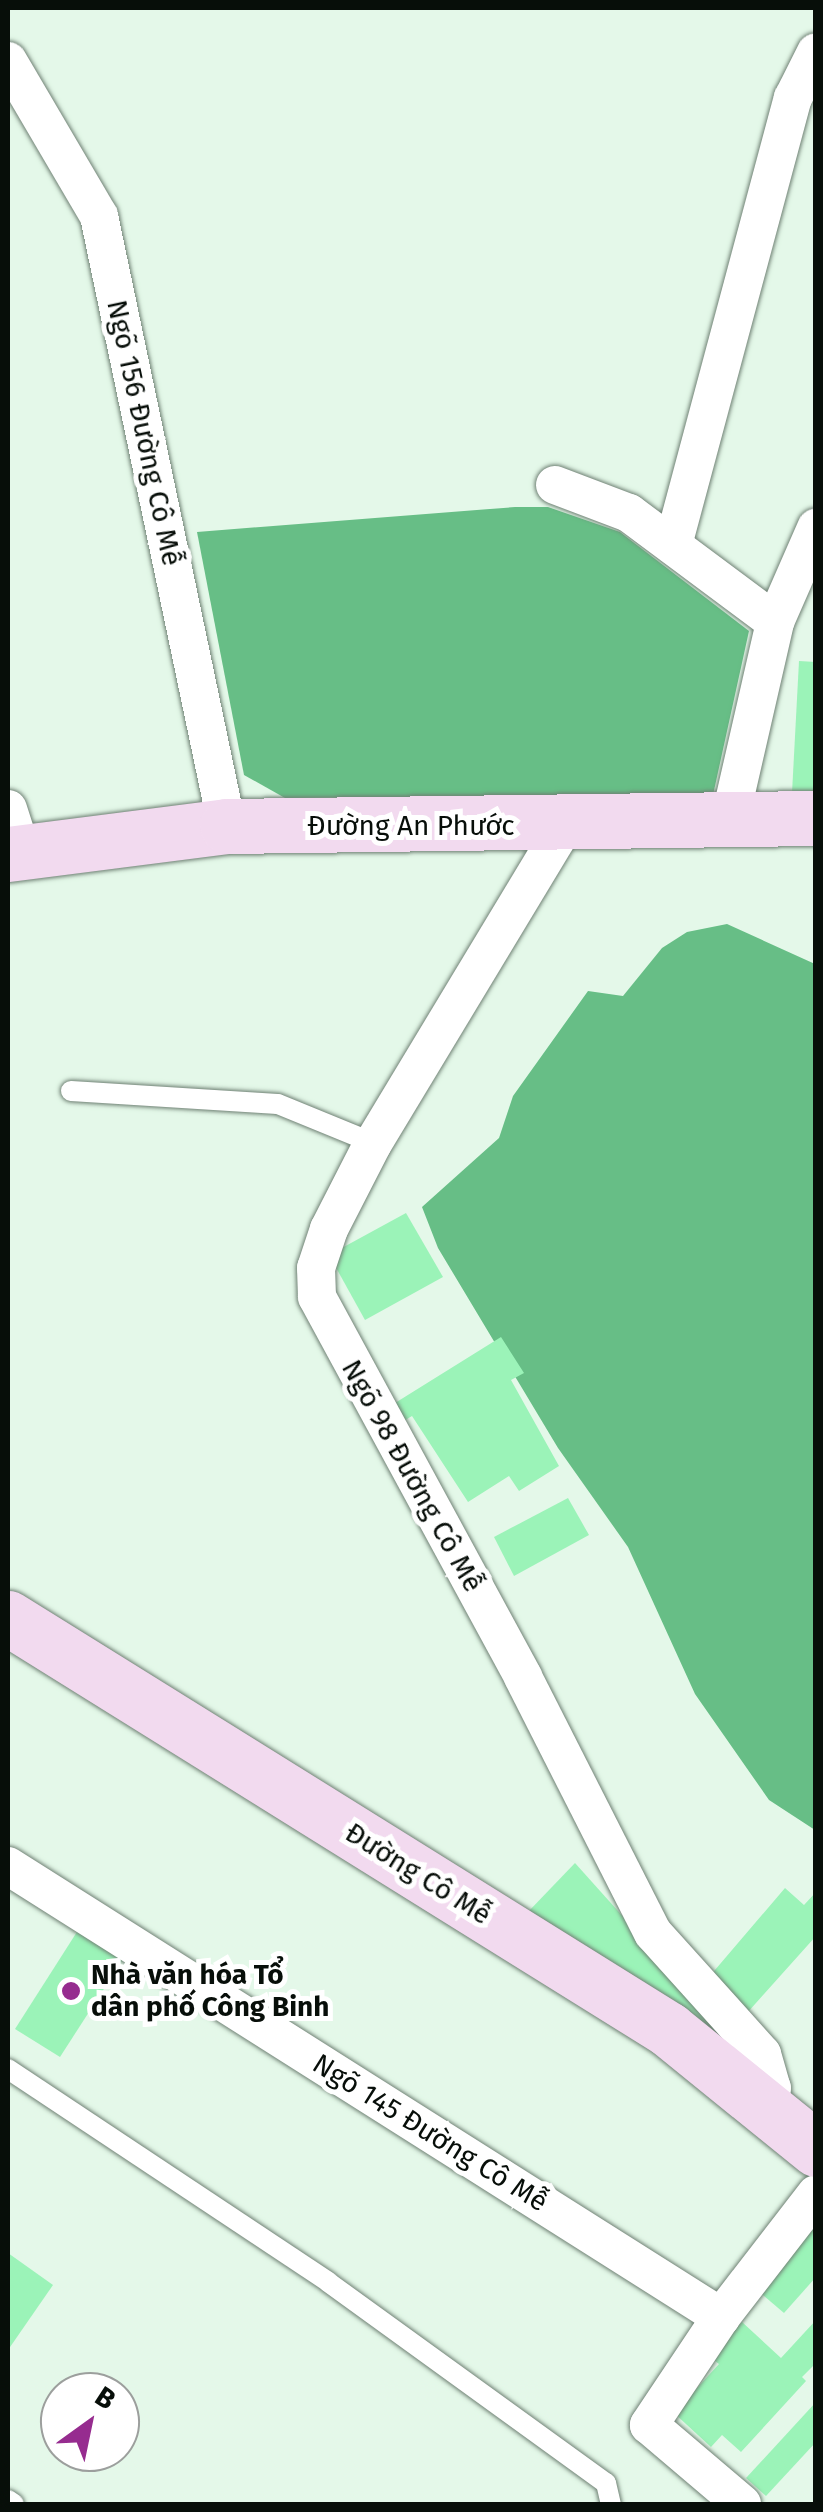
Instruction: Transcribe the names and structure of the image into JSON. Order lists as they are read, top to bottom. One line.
{"streets":{"street":["Ngõ 156 Đường Cô Mễ","Đường An Phước","Ngõ 98 Đường Cô Mễ","Đường Cô Mễ","Ngõ 145 Đường Cô Mễ"]},"crossings":[["Ngõ 156 Đường Cô Mễ","Đường An Phước"],["Đường An Phước","Ngõ 98 Đường Cô Mễ"],["Ngõ 98 Đường Cô Mễ","Đường Cô Mễ"]],"places":["Nhà văn hóa Tổ dân phố Công Binh"],"north":"top right"}
